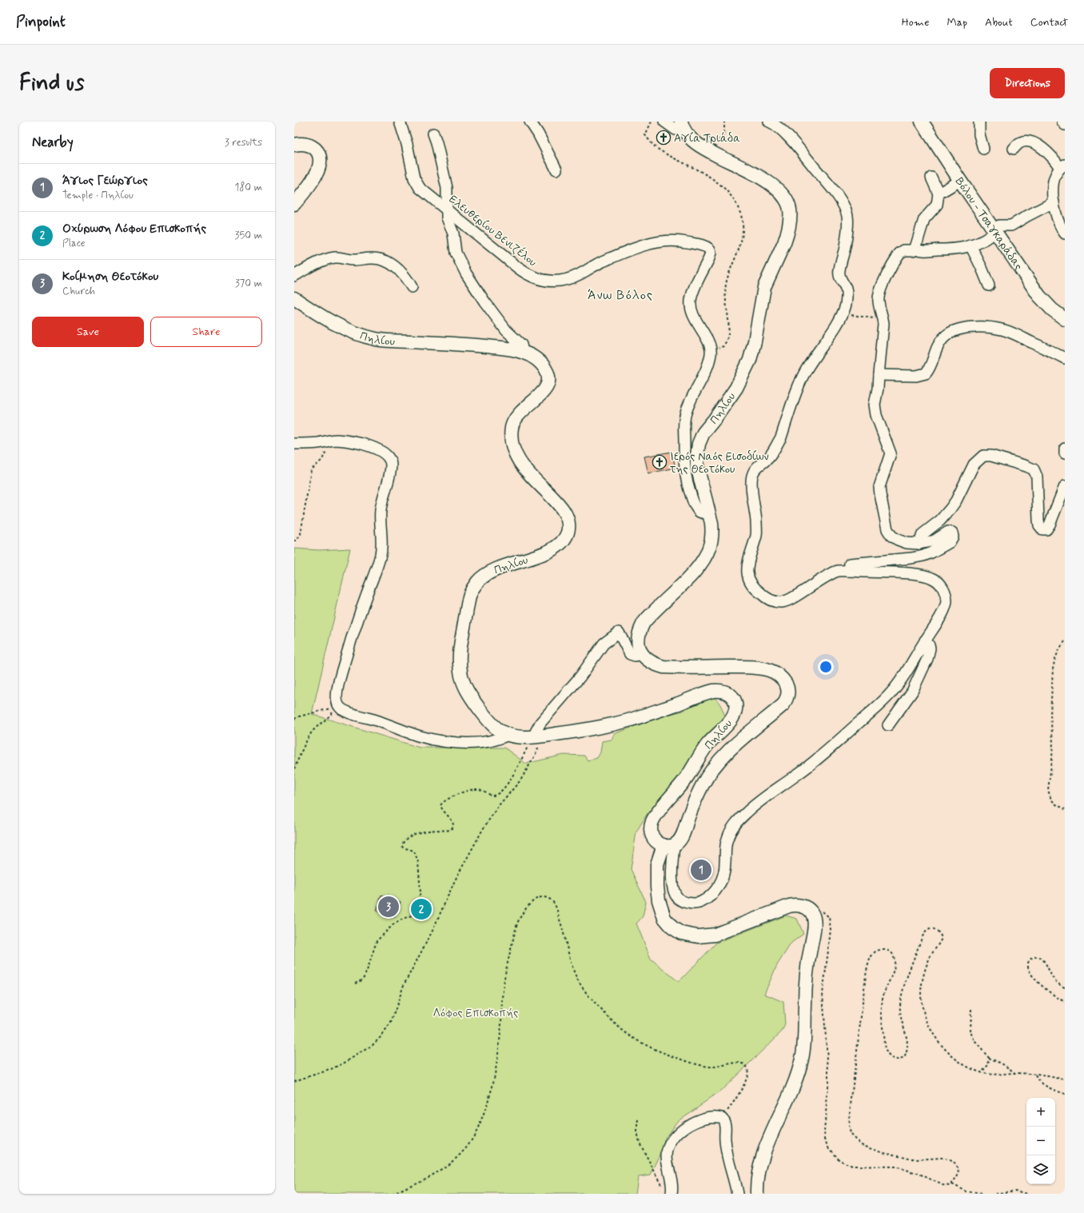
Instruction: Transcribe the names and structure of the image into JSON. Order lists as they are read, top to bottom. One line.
{"streets":{"main road":["Βόλου - Τσαγκαράδας","Πηλίου"],"street":["Ελευθερίου Βενιζέλου"]},"districts":["Άνω Βόλος"],"parks":["Λόφος Επισκοπής"],"places":{"church":["Αγία Τριάδα","Ιερός Ναός Εισοδίων της Θεοτόκου"]},"page":{"header":"Pinpoint","nav":["Home","Map","About","Contact"],"buttons":["Directions",["Save","Share"]],"title":"Find us","heading":["Nearby","3 results"],"list":[{"mark":"1","name":"Άγιος Γεώργιος","note":"Temple · Πηλίου","value":"180 m"},{"mark":"2","name":"Οχύρωση Λόφου Επισκοπής","note":"Place","value":"350 m"},{"mark":"3","name":"Κοίμηση Θεοτόκου","note":"Church","value":"370 m"}],"pins":["1","3","2"],"map_buttons":["+","−"]}}
